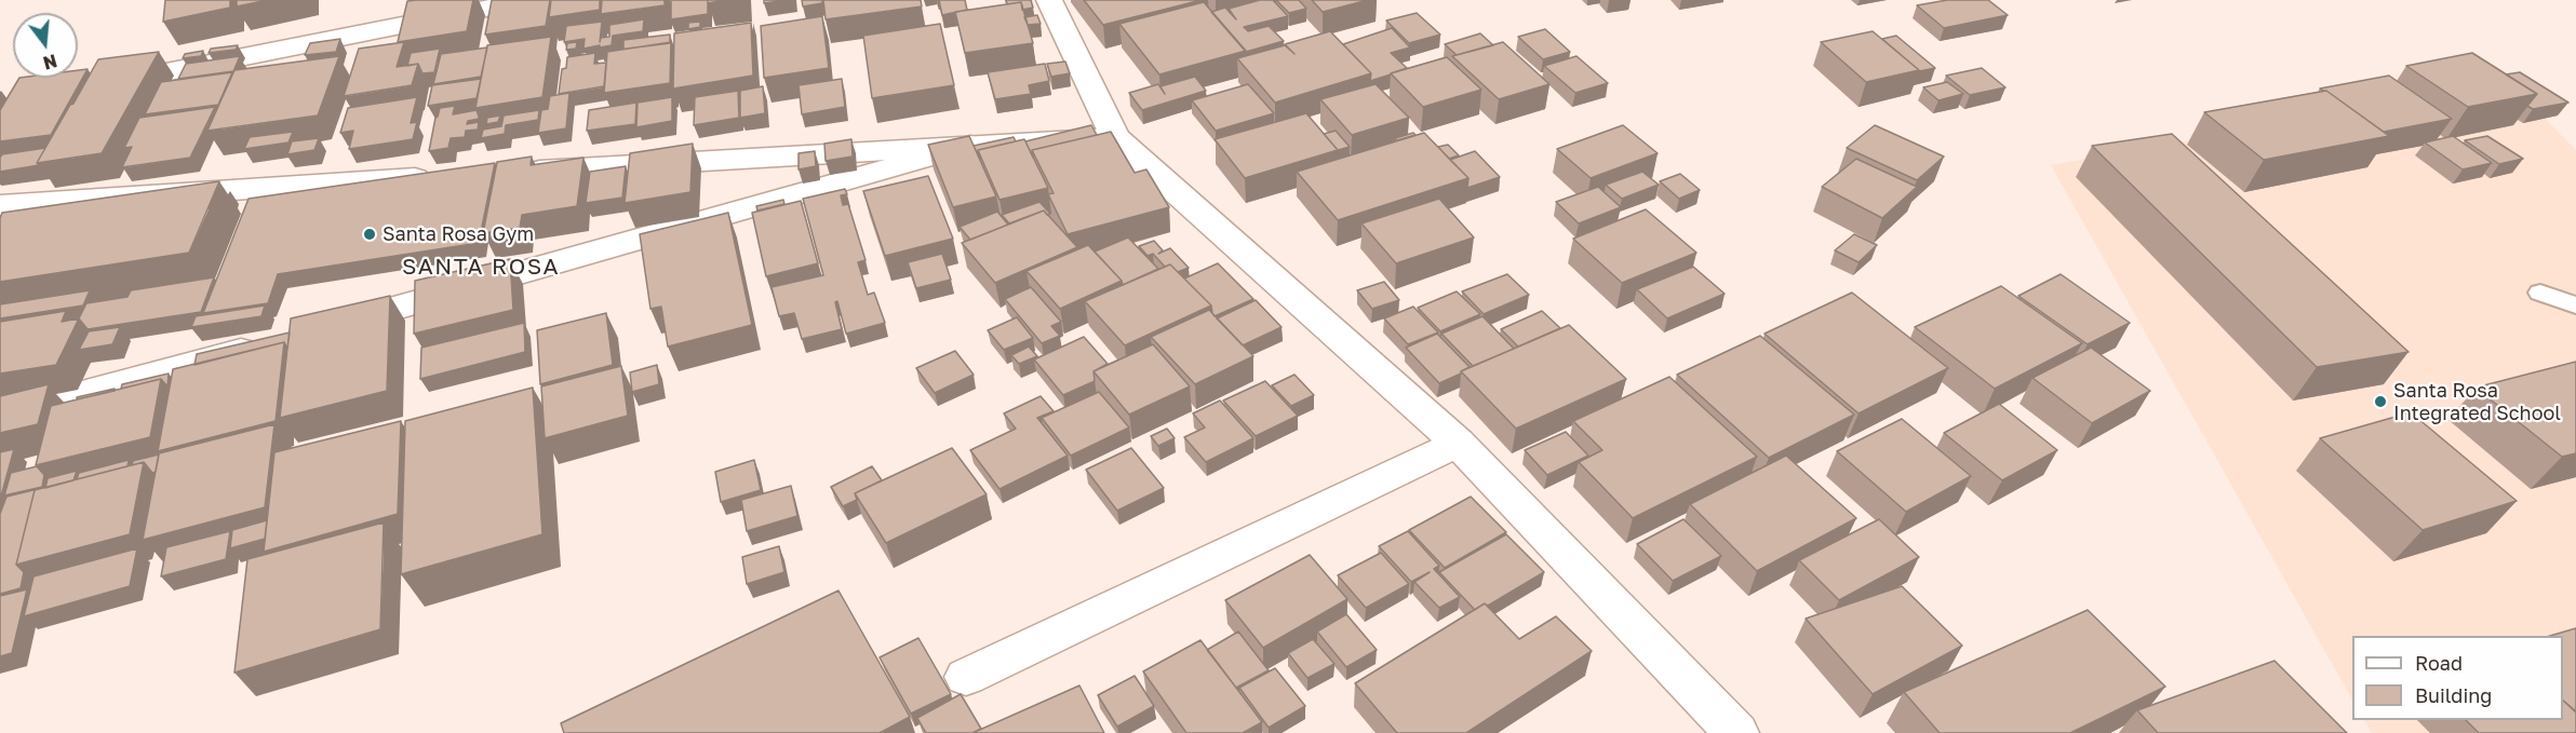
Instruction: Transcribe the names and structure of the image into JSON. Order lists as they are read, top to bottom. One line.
{"districts":["SANTA ROSA"],"places":["Santa Rosa Gym","Santa Rosa Integrated School"],"legend":["Road","Building"],"north":"bottom"}
